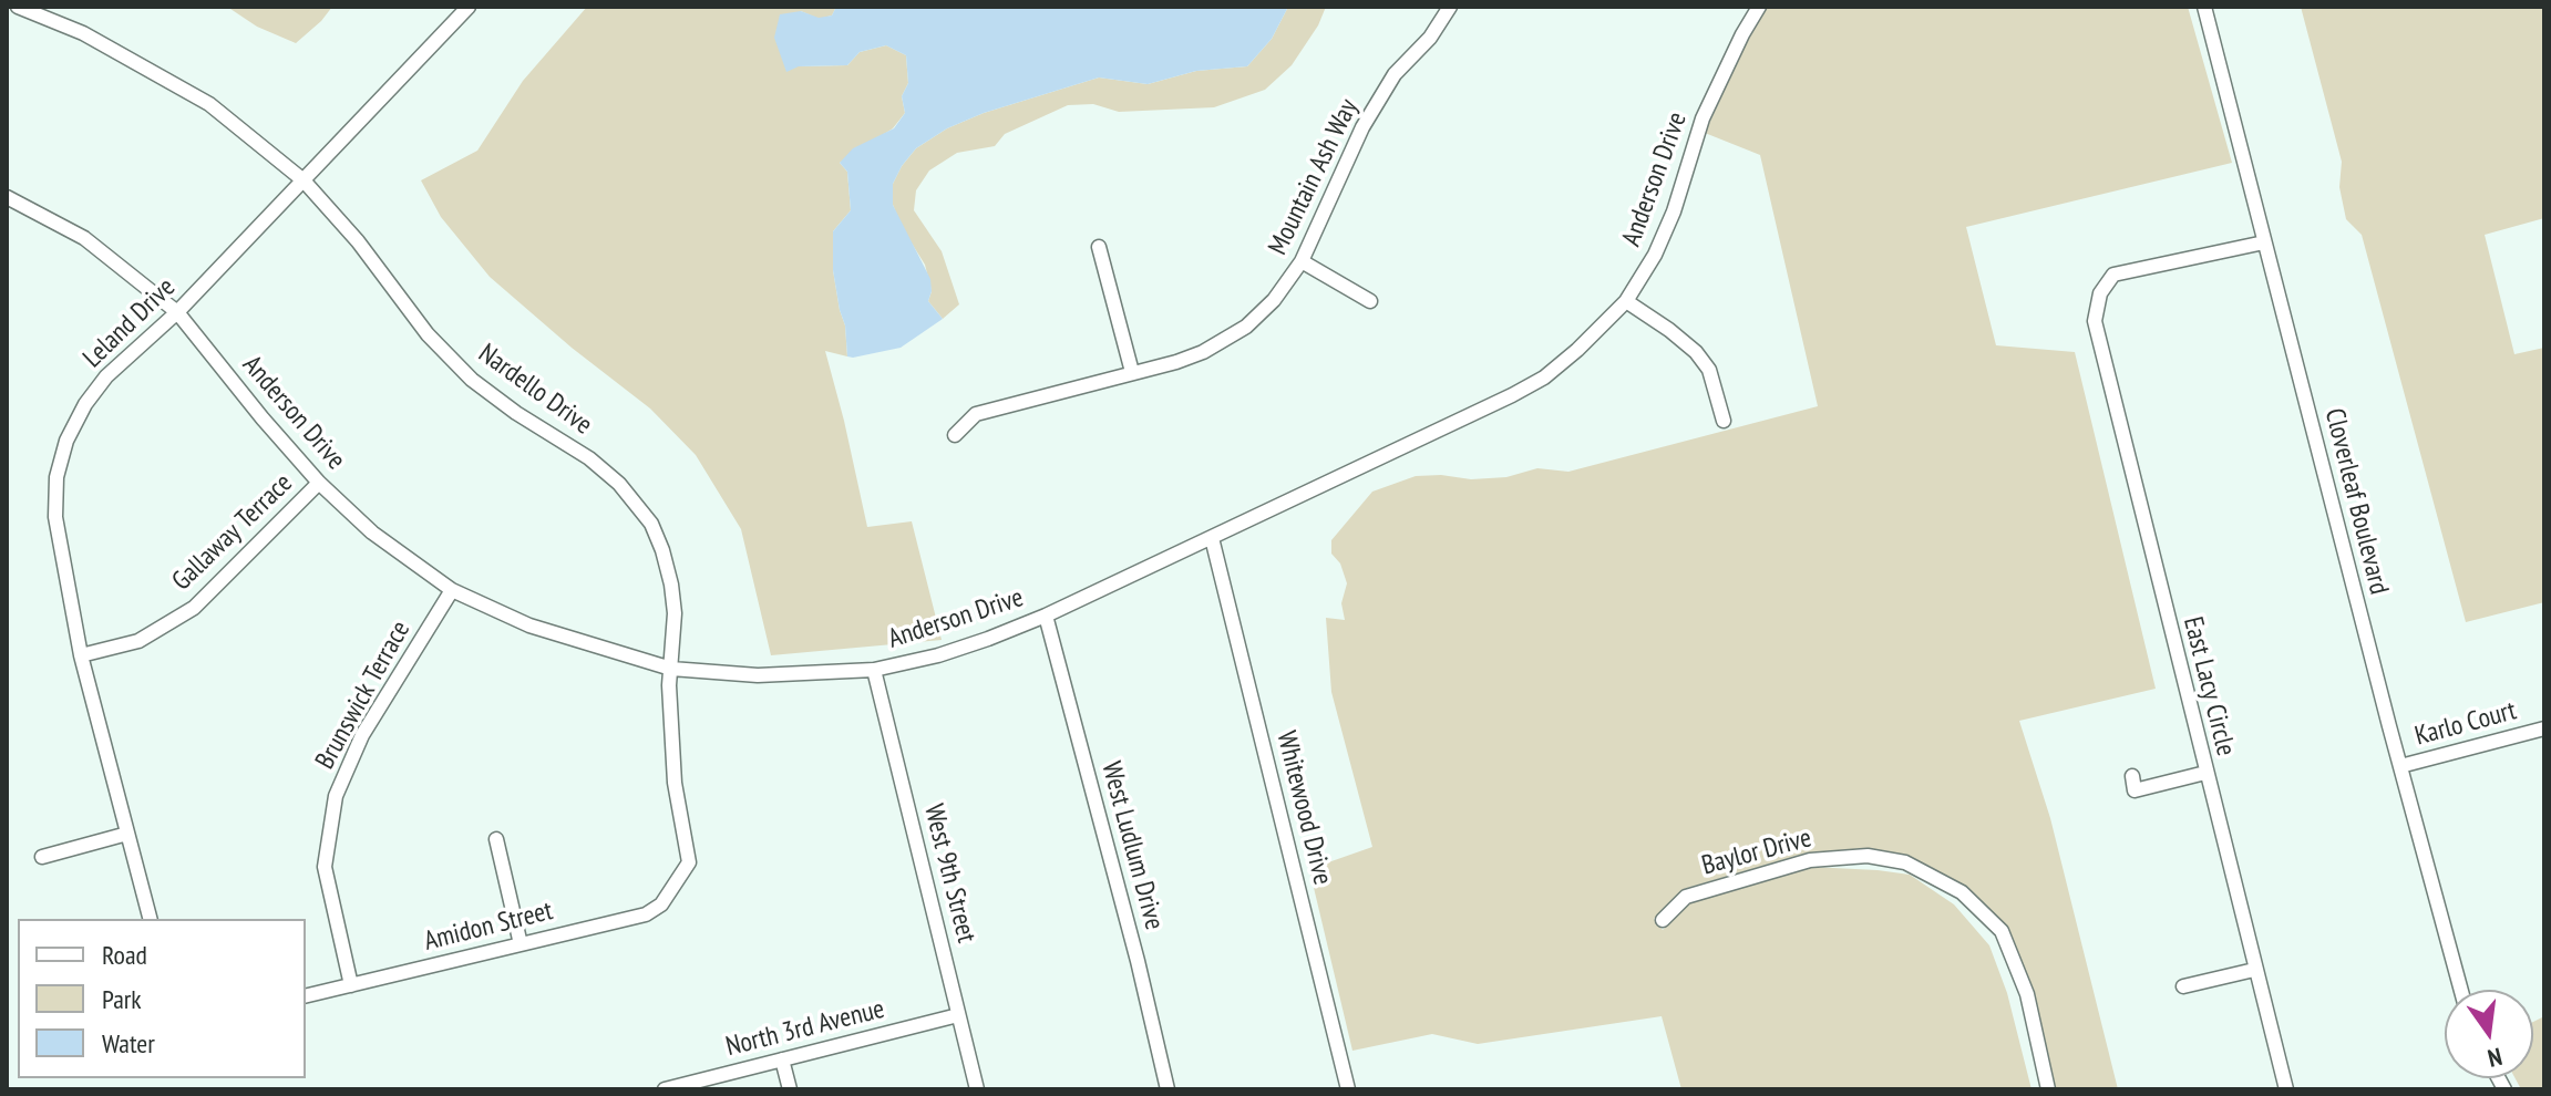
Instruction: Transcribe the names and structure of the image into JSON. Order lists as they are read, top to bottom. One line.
{"streets":{"street":["Mountain Ash Way","Anderson Drive","Leland Drive","Nardello Drive","Cloverleaf Boulevard","Gallaway Terrace","East Lacy Circle","Brunswick Terrace","Karlo Court","Whitewood Drive","West Ludlum Drive","Baylor Drive","West 9th Street","Amidon Street","North 3rd Avenue"]},"crossings":[["Anderson Drive","Leland Drive"],["Anderson Drive","Nardello Drive"],["Anderson Drive","Gallaway Terrace"],["Anderson Drive","Brunswick Terrace"],["Anderson Drive","Whitewood Drive"],["Anderson Drive","West Ludlum Drive"],["Anderson Drive","West 9th Street"],["Leland Drive","Nardello Drive"],["Leland Drive","Gallaway Terrace"],["Nardello Drive","Amidon Street"],["Cloverleaf Boulevard","East Lacy Circle"],["Cloverleaf Boulevard","Karlo Court"],["Brunswick Terrace","Amidon Street"],["West 9th Street","North 3rd Avenue"]],"legend":["Road","Park","Water"],"north":"bottom"}
